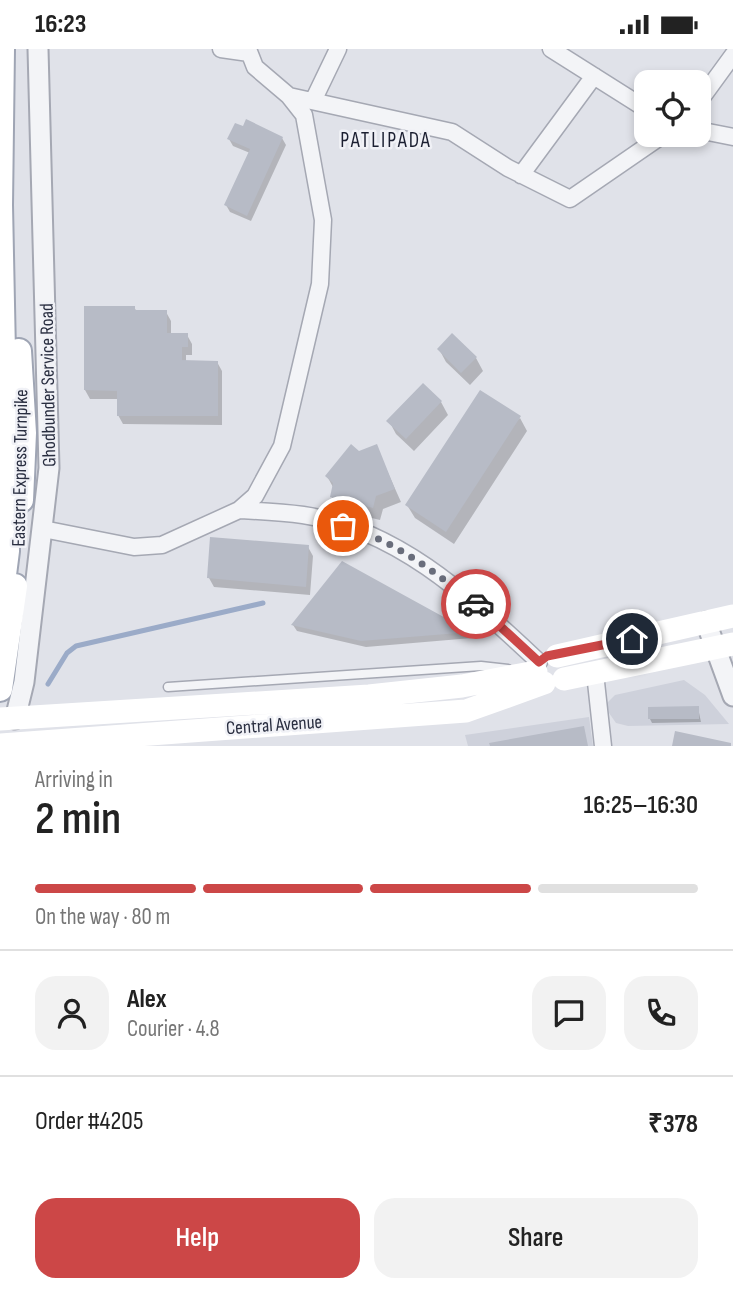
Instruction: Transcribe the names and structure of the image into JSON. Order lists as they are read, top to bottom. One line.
{"streets":{"main road":["Eastern Express Turnpike","Central Avenue"],"street":["Ghodbunder Service Road"]},"crossings":[["Ghodbunder Service Road","Central Avenue"]],"districts":["PATLIPADA"],"page":{"status":"16:23","heading":["2 min","Arriving in","16:25–16:30"],"panel":["Alex","Courier · 4.8","Order #4205","₹378"],"bar":"On the way · 80 m","buttons":["Help","Share"]}}
